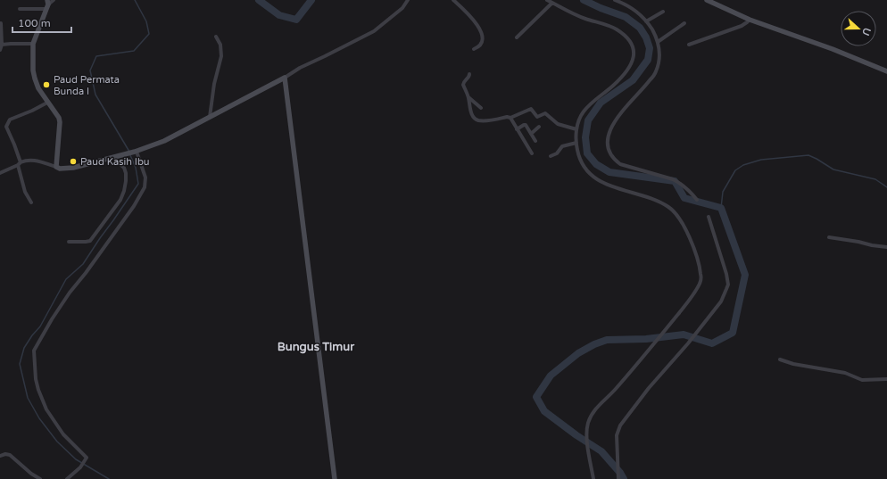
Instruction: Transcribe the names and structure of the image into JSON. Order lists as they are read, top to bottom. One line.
{"districts":["Bungus Timur"],"places":["Paud Permata Bunda I","Paud Kasih Ibu"],"scale_bar":"100 m","north":"right"}
